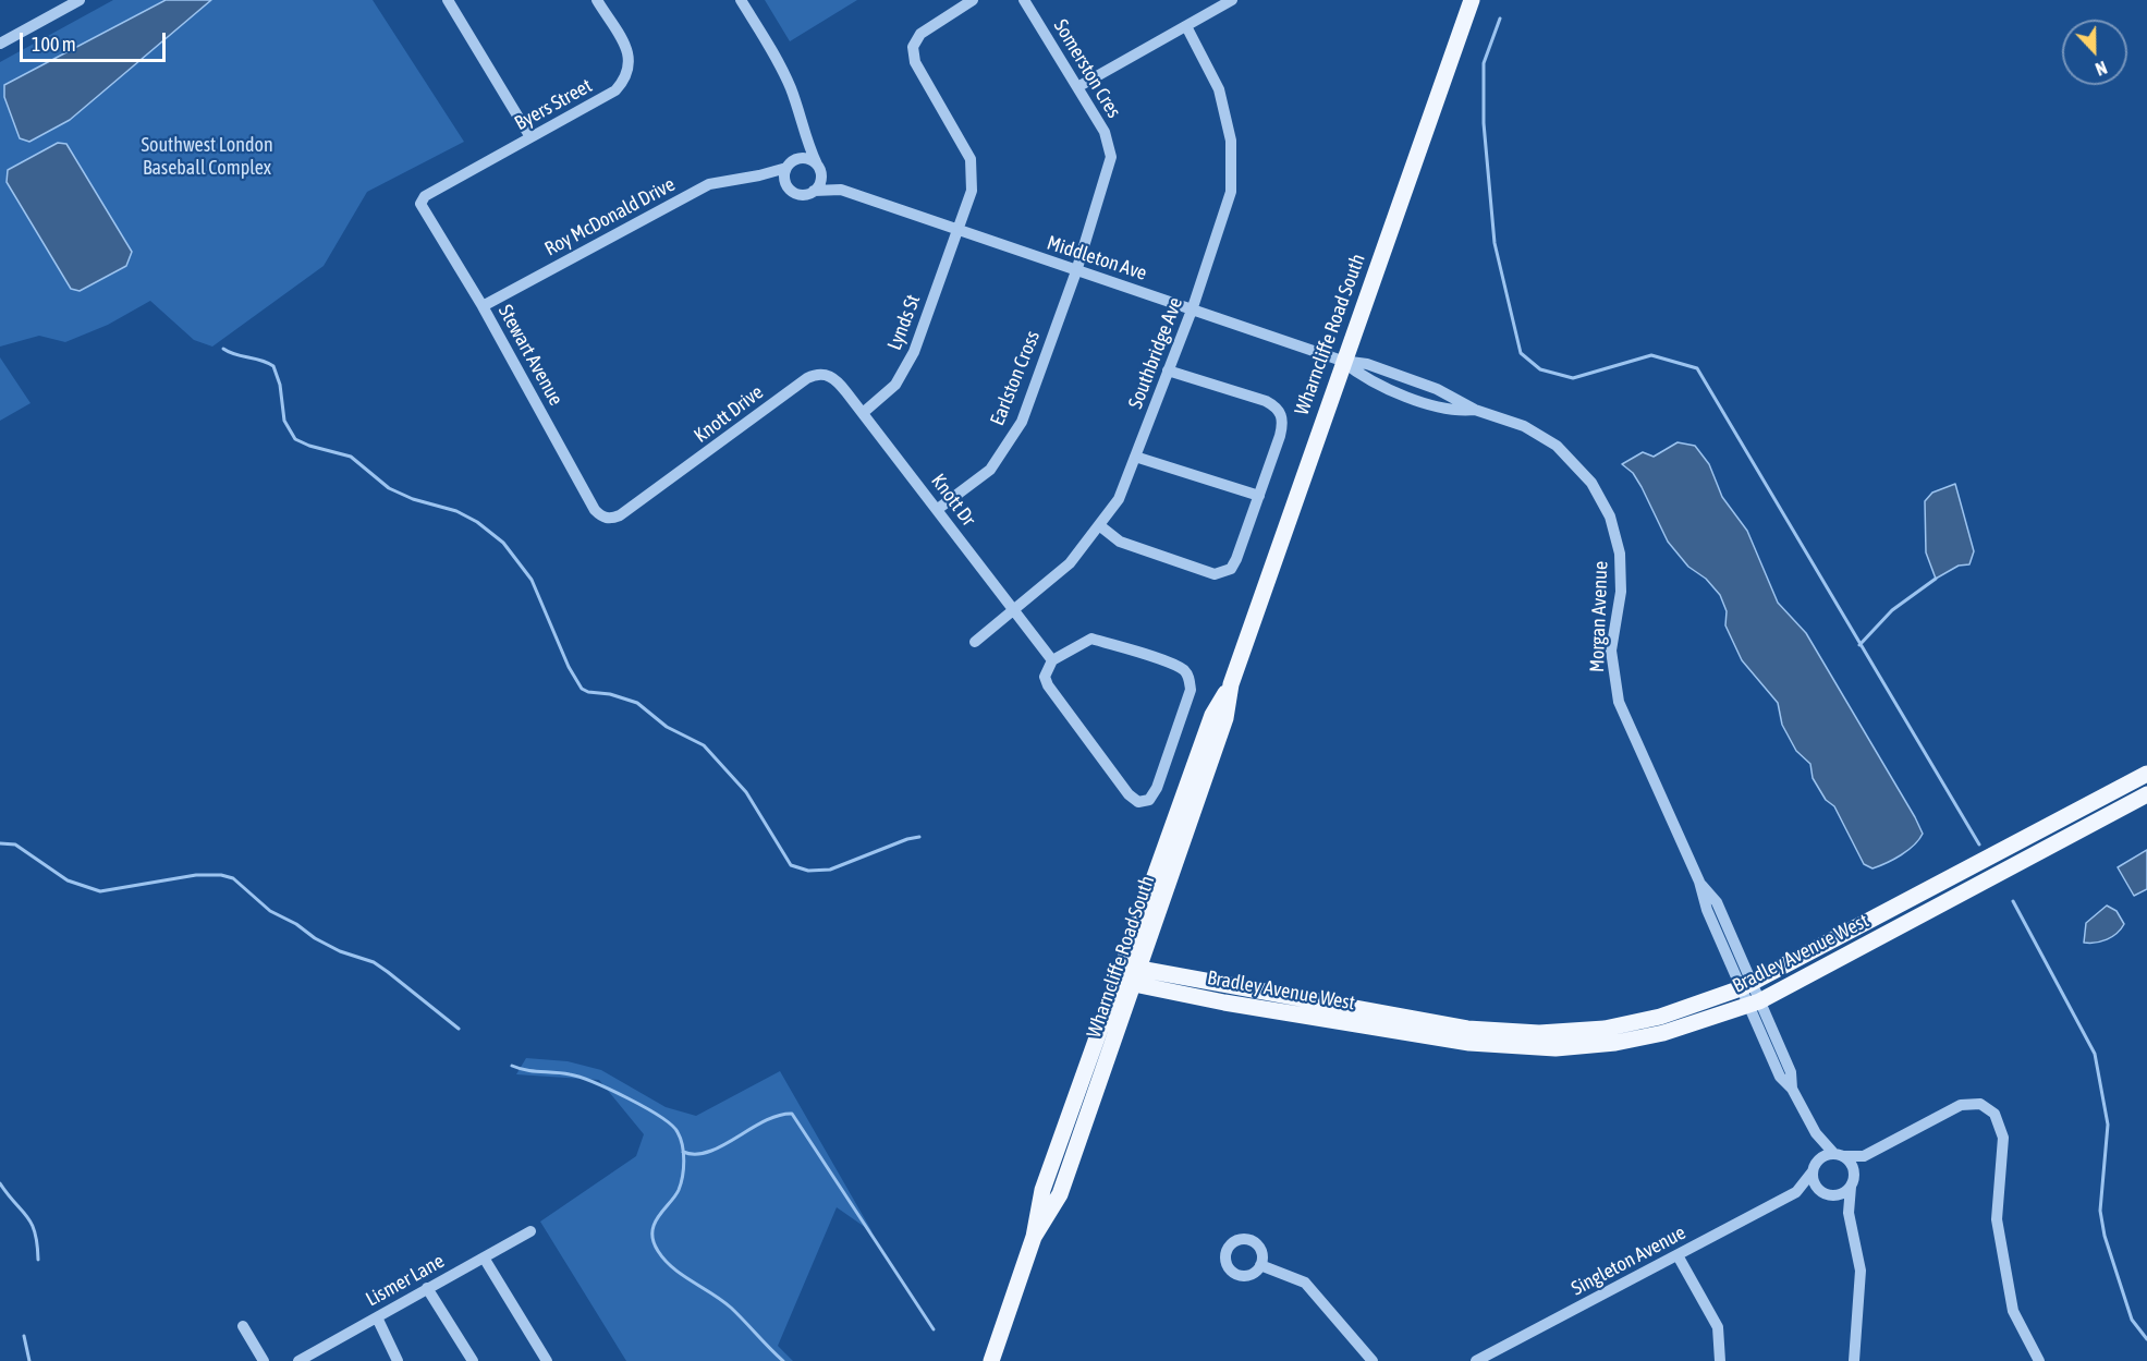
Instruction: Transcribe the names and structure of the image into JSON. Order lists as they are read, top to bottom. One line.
{"streets":{"main road":["Wharncliffe Road South","Bradley Avenue West"],"street":["Somerston Cres","Byers Street","Roy McDonald Drive","Middleton Ave","Lynds St","Southbridge Ave","Stewart Avenue","Earlston Cross","Knott Drive","Knott Dr","Morgan Avenue","Singleton Avenue","Lismer Lane"]},"crossings":[["Somerston Cres","Middleton Ave"],["Somerston Cres","Earlston Cross"],["Byers Street","Stewart Avenue"],["Roy McDonald Drive","Stewart Avenue"],["Middleton Ave","Lynds St"],["Middleton Ave","Wharncliffe Road South"],["Middleton Ave","Southbridge Ave"],["Middleton Ave","Earlston Cross"],["Middleton Ave","Morgan Avenue"],["Lynds St","Knott Drive"],["Lynds St","Knott Dr"],["Wharncliffe Road South","Morgan Avenue"],["Wharncliffe Road South","Bradley Avenue West"],["Southbridge Ave","Knott Dr"],["Stewart Avenue","Knott Drive"],["Earlston Cross","Knott Dr"],["Knott Drive","Knott Dr"],["Morgan Avenue","Bradley Avenue West"],["Morgan Avenue","Singleton Avenue"]],"parks":["Southwest London Baseball Complex"],"scale_bar":"100 m","north":"bottom"}
